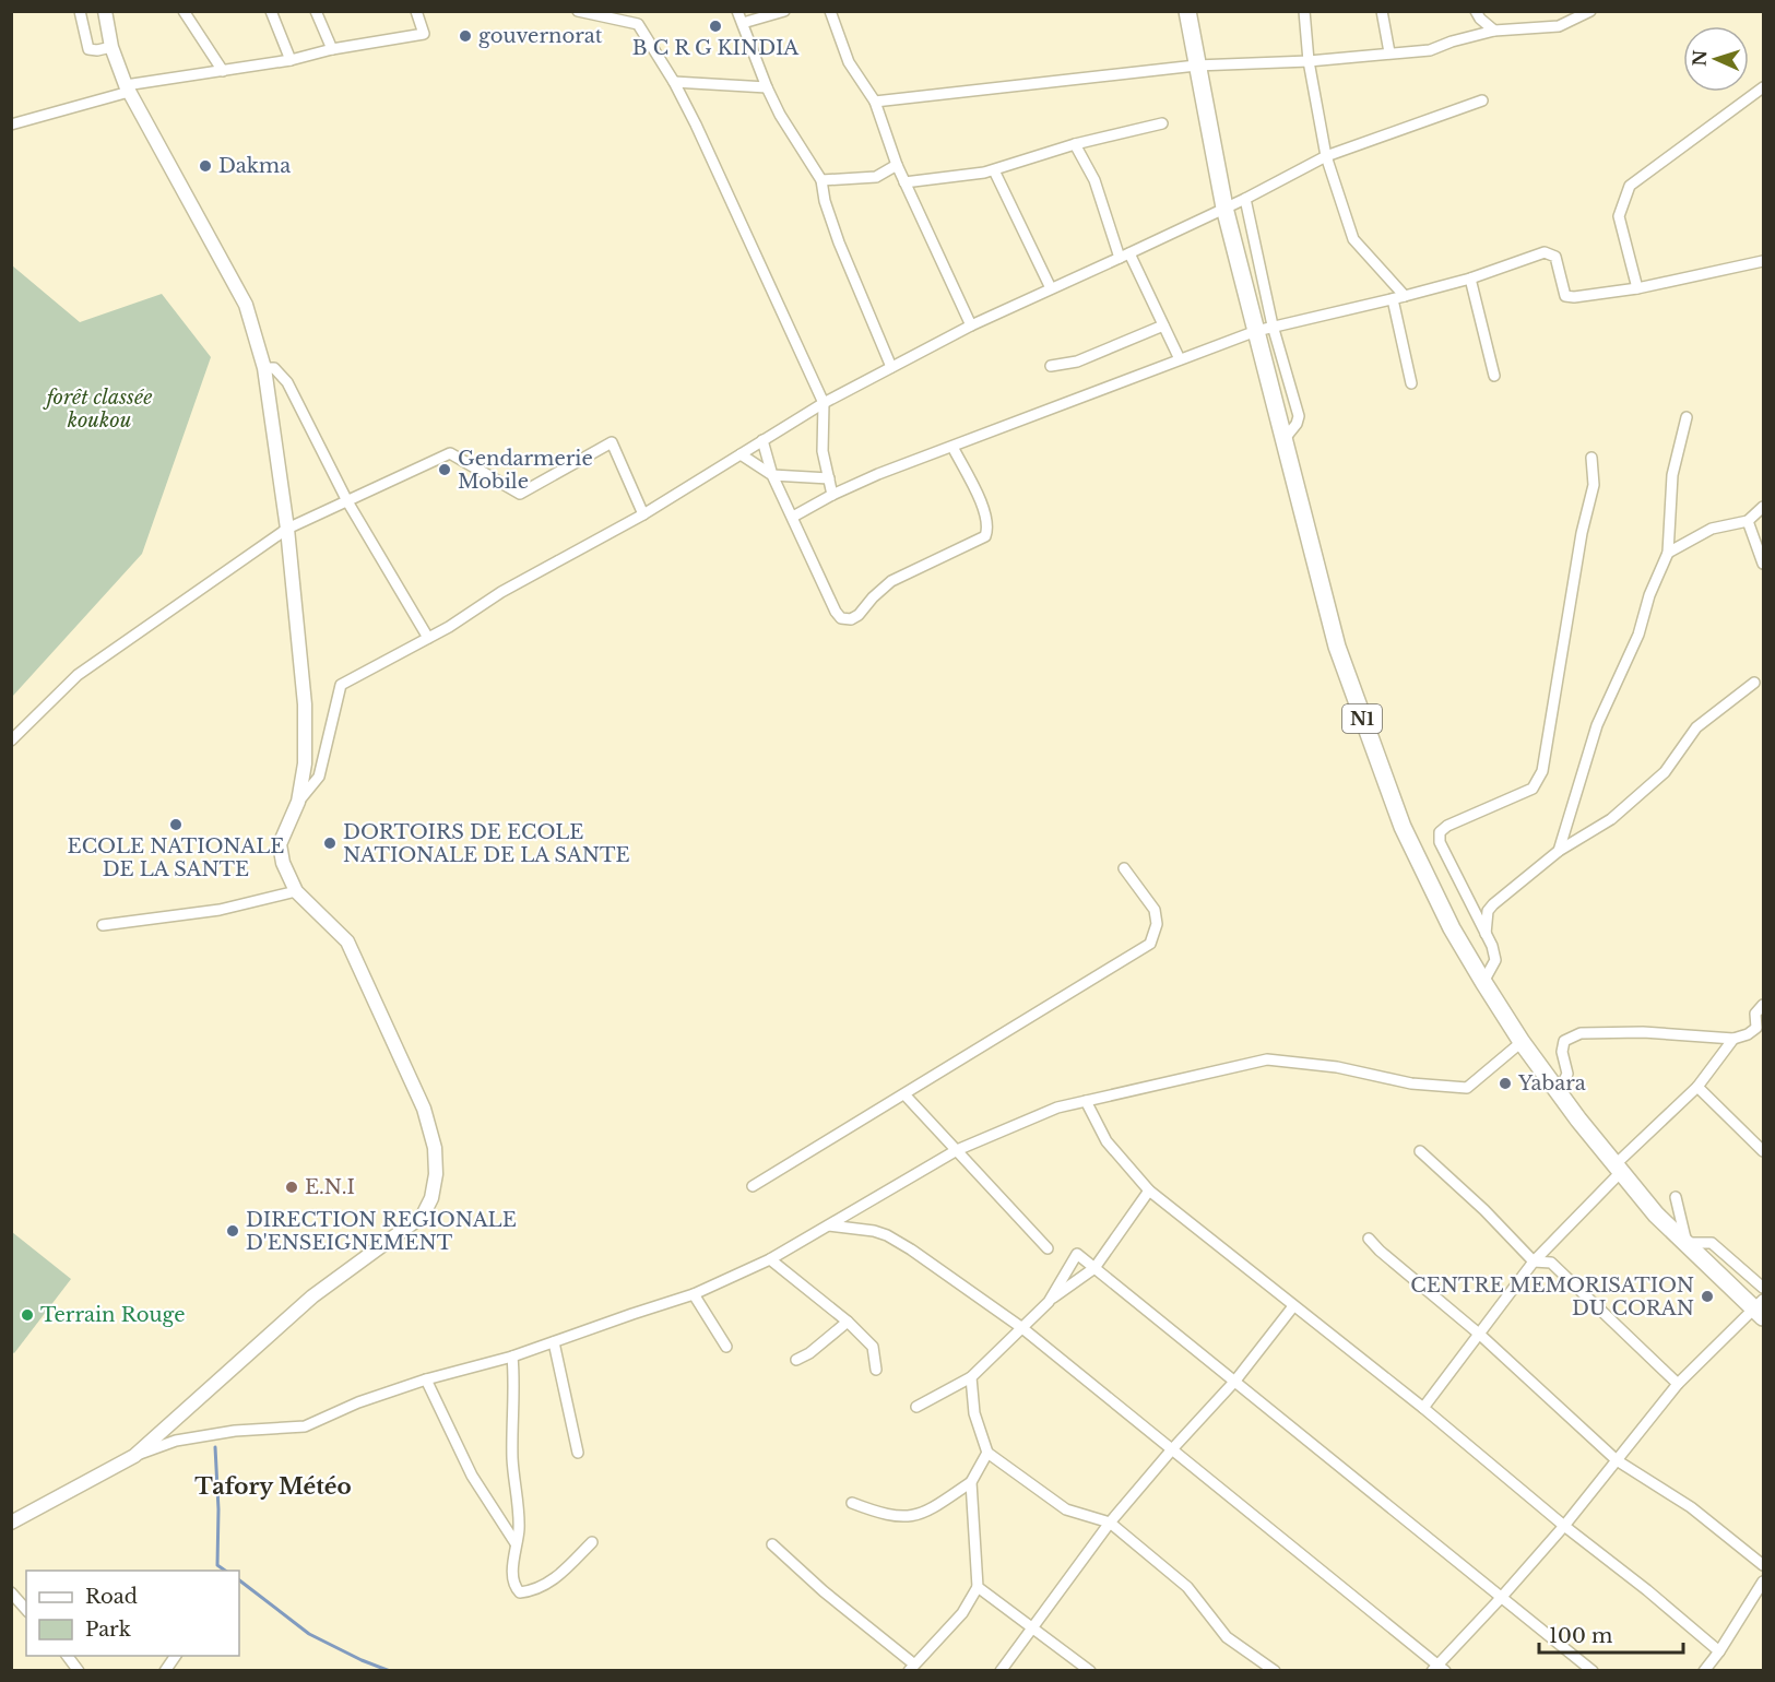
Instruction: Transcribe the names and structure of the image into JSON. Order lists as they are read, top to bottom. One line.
{"streets":{"highway":["N1"]},"districts":["Tafory Météo"],"parks":["forêt classée koukou"],"places":["B C R G KINDIA","gouvernorat","Dakma","Gendarmerie Mobile","ECOLE NATIONALE DE LA SANTE","DORTOIRS DE ECOLE NATIONALE DE LA SANTE","Yabara","E.N.I","DIRECTION REGIONALE D'ENSEIGNEMENT","CENTRE MEMORISATION DU CORAN","Terrain Rouge"],"legend":["Road","Park"],"scale_bar":"100 m","north":"left"}
